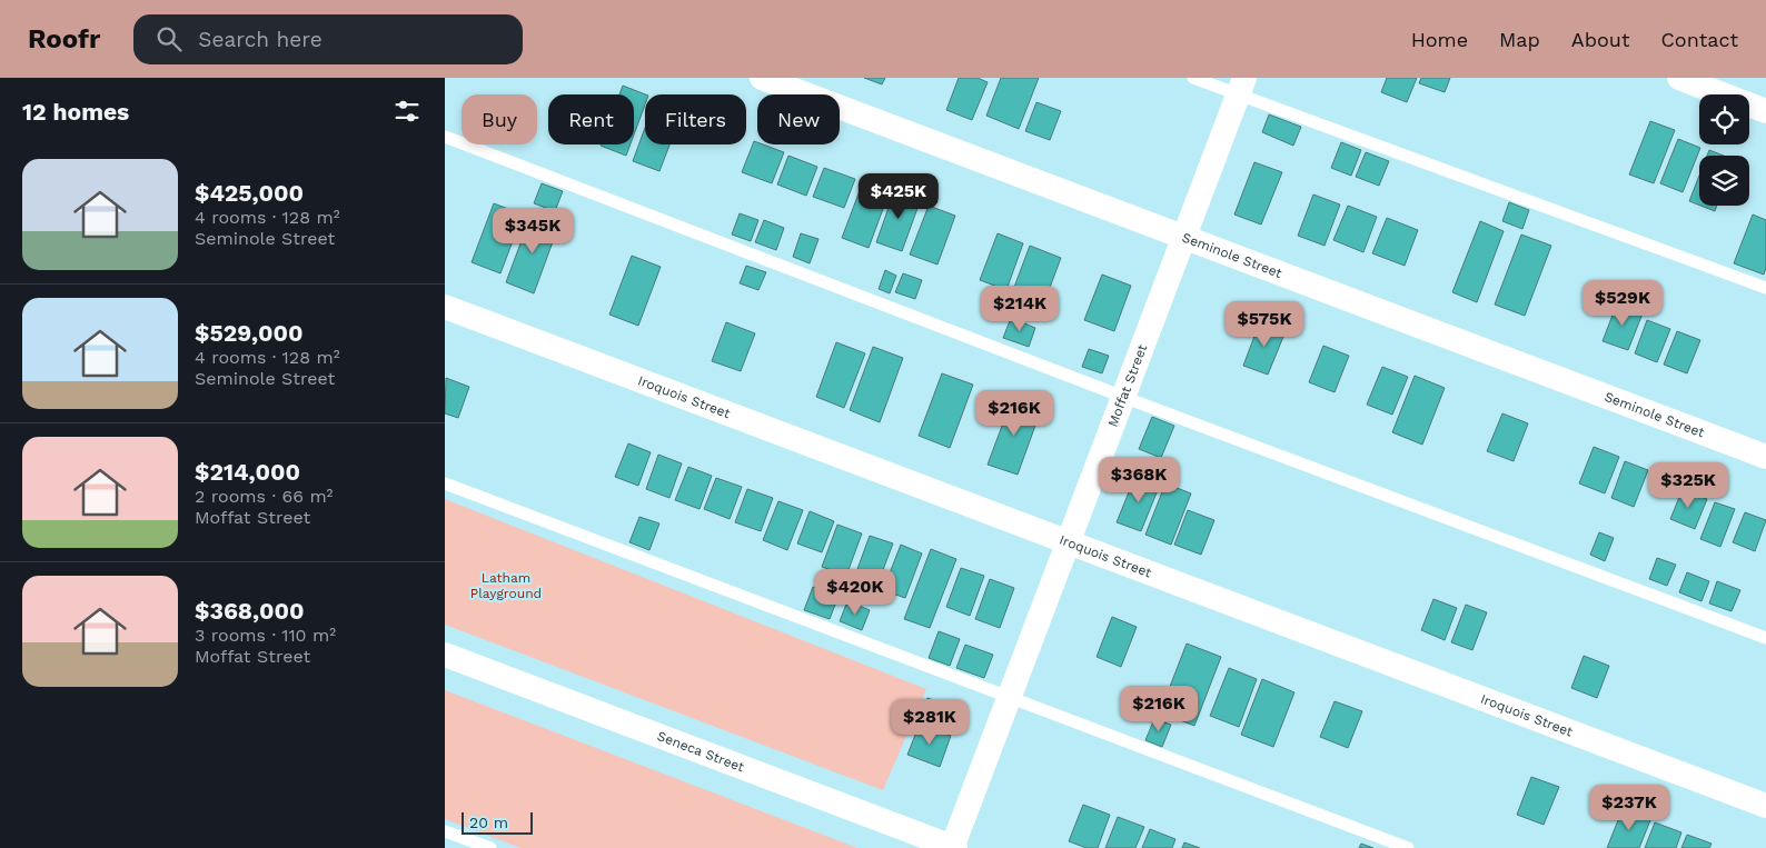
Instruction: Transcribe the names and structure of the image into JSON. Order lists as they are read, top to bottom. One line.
{"streets":{"street":["Seminole Street","Moffat Street","Iroquois Street","Seneca Street"]},"crossings":[["Seminole Street","Moffat Street"],["Moffat Street","Iroquois Street"],["Moffat Street","Seneca Street"]],"parks":["Latham Playground"],"scale_bar":"20 m","page":{"header":"Roofr","search":"Search here","nav":["Home","Map","About","Contact"],"heading":"12 homes","chip":["Buy","Rent","Filters","New"],"list":[{"name":"$425,000","note":"4 rooms · 128 m² · Seminole Street"},{"name":"$529,000","note":"4 rooms · 128 m² · Seminole Street"},{"name":"$214,000","note":"2 rooms · 66 m² · Moffat Street"},{"name":"$368,000","note":"3 rooms · 110 m² · Moffat Street"}],"price":["$425K","$345K","$529K","$214K","$575K","$216K","$368K","$325K","$420K","$216K","$281K","$237K"],"scale":"20 m"}}
